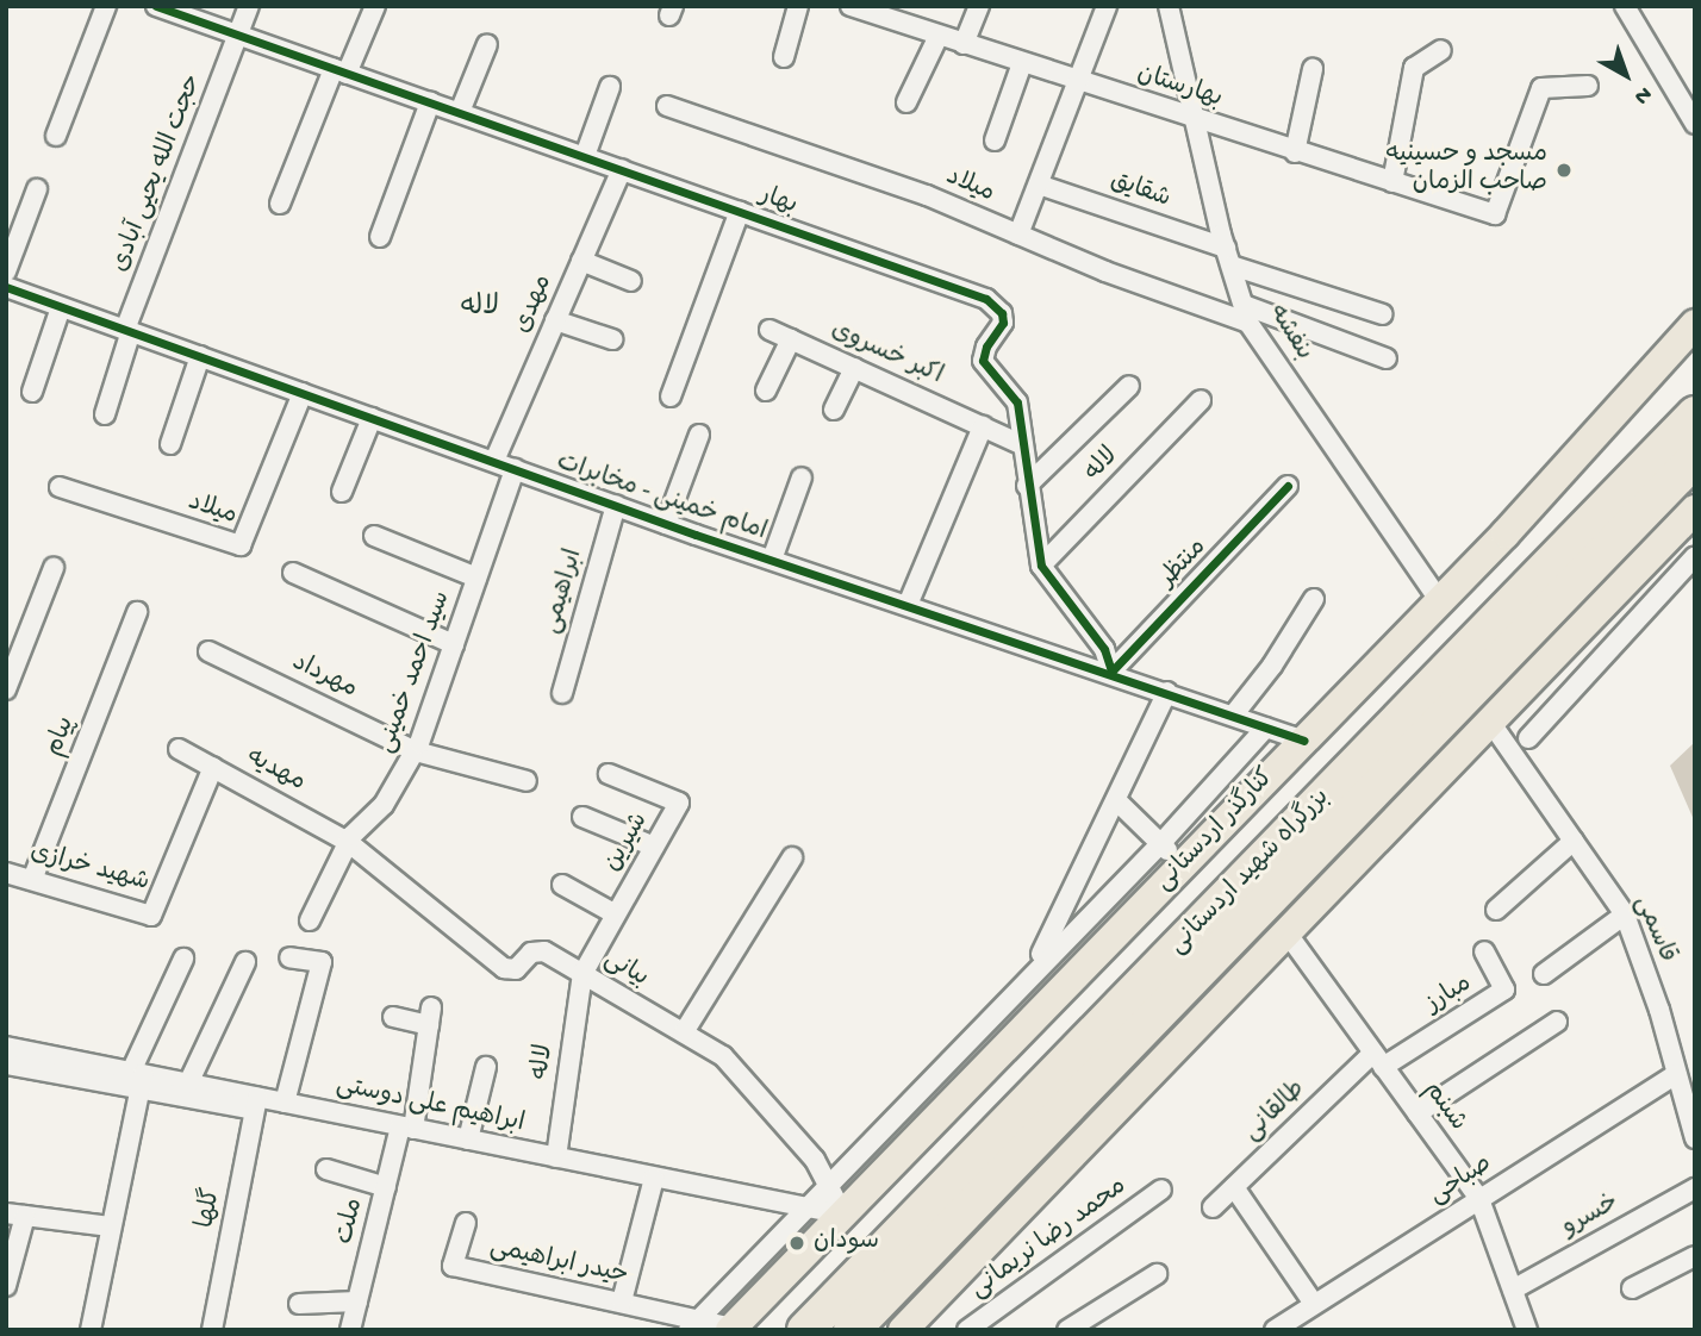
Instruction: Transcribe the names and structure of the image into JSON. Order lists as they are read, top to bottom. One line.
{"streets":{"highway":["بزرگراه شهید اردستانی"],"main road":["کنارگذر اردستانی"],"street":["بهارستان","حجت الله یحیی آبادی","میلاد","شقایق","بهار","مهدی","بنفشه","اکبر خسروی","لاله","امام خمینی - مخابرات","منتظر","ابراهیمی","سید احمد خمینی","مهرداد","پیام","مهدیه","شیرین","شهید خرازی","قاسمی","بیانی","مبارز","ابراهیم علی دوستی","شبنم","طالقانی","صباحی","گلها","خسرو","ملت","محمد رضا نریمانی","حیدر ابراهیمی"]},"crossings":[["بهارستان","بنفشه"],["حجت الله یحیی آبادی","بهار"],["حجت الله یحیی آبادی","امام خمینی - مخابرات"],["میلاد","بنفشه"],["میلاد","امام خمینی - مخابرات"],["شقایق","بنفشه"],["بهار","مهدی"],["بهار","اکبر خسروی"],["بهار","لاله"],["بهار","امام خمینی - مخابرات"],["بهار","منتظر"],["مهدی","امام خمینی - مخابرات"],["بنفشه","کنارگذر اردستانی"],["لاله","شیرین"],["لاله","بیانی"],["لاله","ابراهیم علی دوستی"],["امام خمینی - مخابرات","منتظر"],["امام خمینی - مخابرات","ابراهیمی"],["امام خمینی - مخابرات","سید احمد خمینی"],["امام خمینی - مخابرات","کنارگذر اردستانی"],["سید احمد خمینی","مهرداد"],["سید احمد خمینی","مهدیه"],["سید احمد خمینی","بیانی"],["پیام","شهید خرازی"],["مهدیه","شهید خرازی"],["مهدیه","بیانی"],["کنارگذر اردستانی","بیانی"],["کنارگذر اردستانی","ابراهیم علی دوستی"],["کنارگذر اردستانی","حیدر ابراهیمی"],["شیرین","بیانی"],["قاسمی","صباحی"],["بیانی","ابراهیم علی دوستی"],["مبارز","شبنم"],["مبارز","طالقانی"],["ابراهیم علی دوستی","گلها"],["ابراهیم علی دوستی","ملت"],["شبنم","طالقانی"],["شبنم","صباحی"],["شبنم","خسرو"]],"districts":["لاله"],"places":["مسجد و حسینیه صاحب الزمان","سودان"],"north":"bottom right"}
